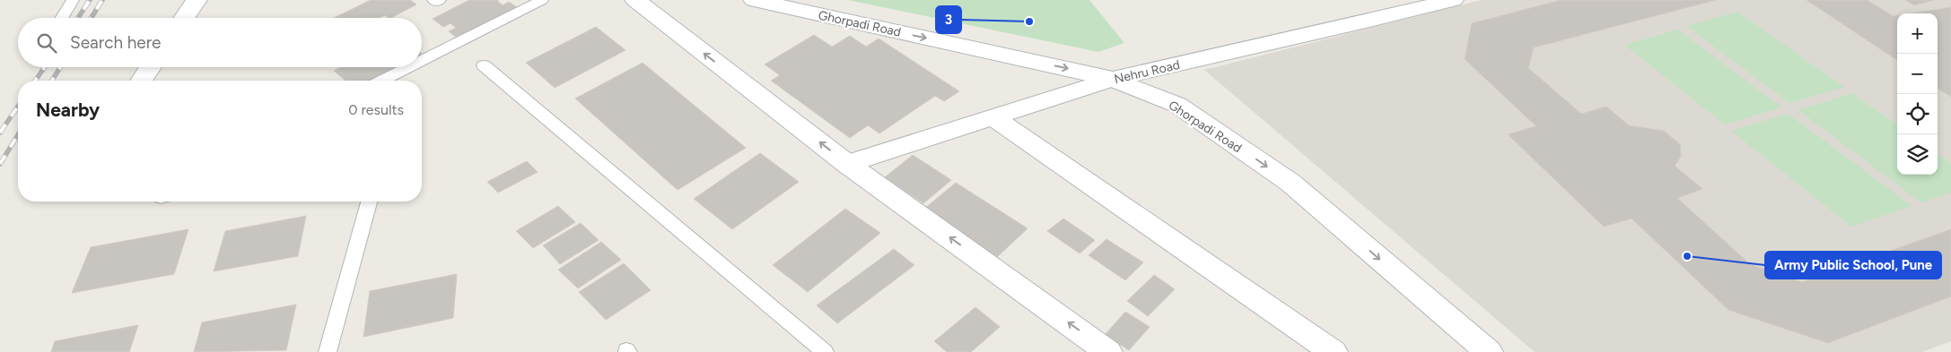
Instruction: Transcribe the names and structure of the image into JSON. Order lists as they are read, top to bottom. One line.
{"streets":{"main road":["Ghorpadi Road","Nehru Road"]},"crossings":[["Ghorpadi Road","Nehru Road"]],"places":["3","Army Public School, Pune"],"page":{"map_buttons":["+","−"],"search":"Search here","heading":["Nearby","0 results"]}}
